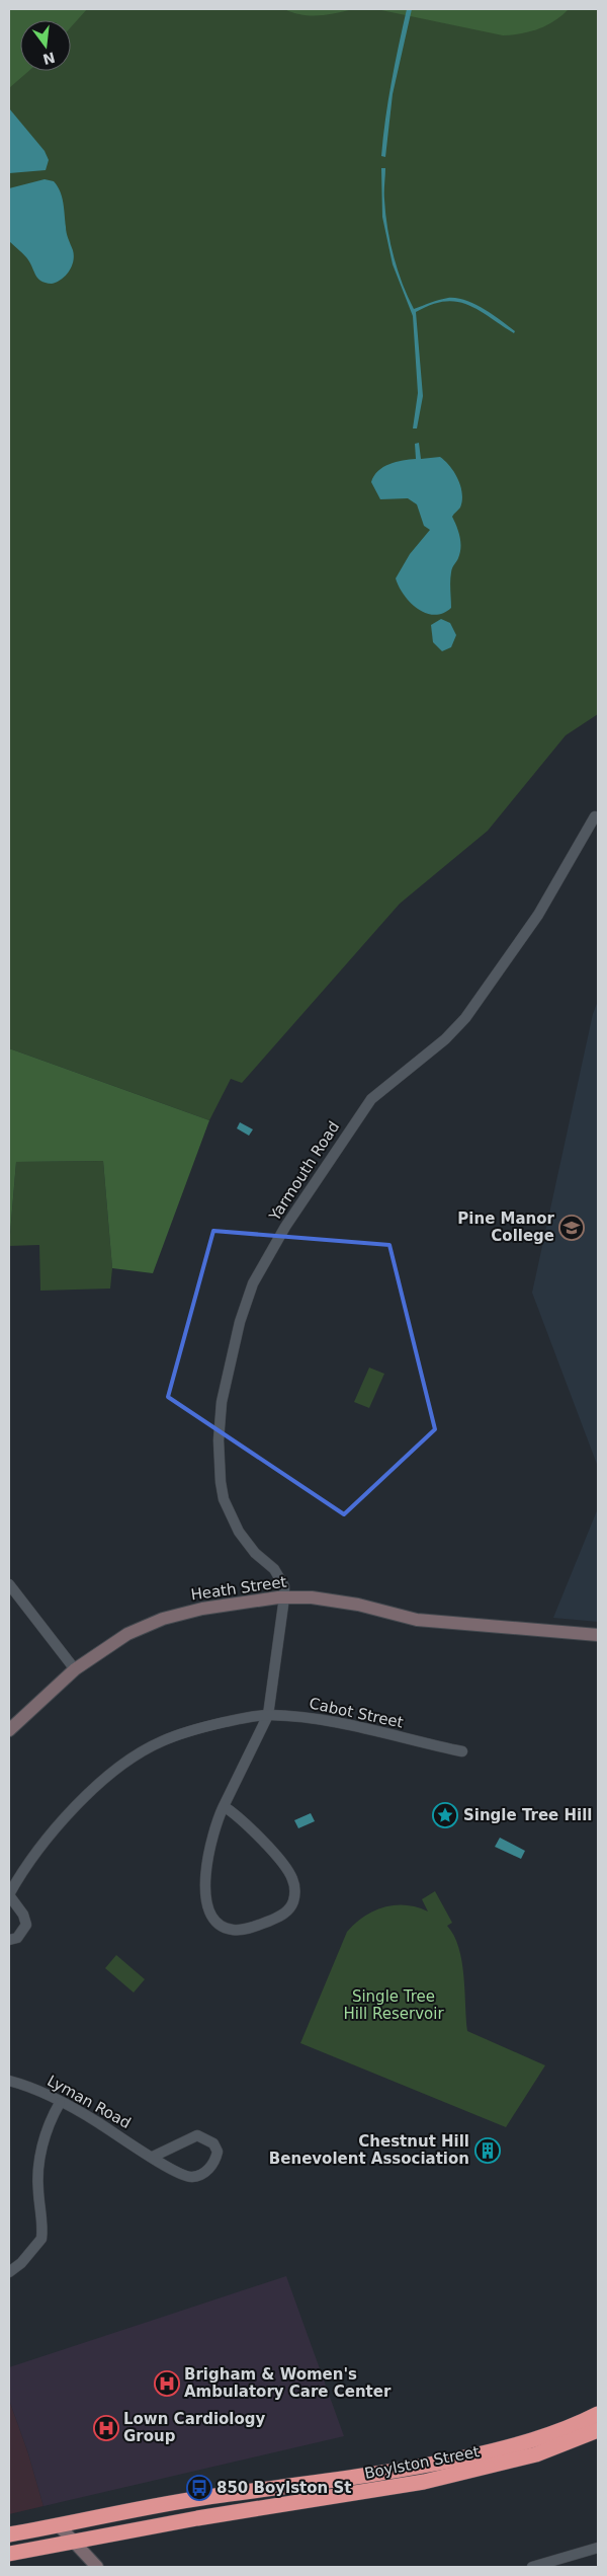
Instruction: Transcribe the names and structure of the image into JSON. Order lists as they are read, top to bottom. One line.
{"streets":{"highway":["Boylston Street"],"street":["Yarmouth Road","Heath Street","Cabot Street","Lyman Road"]},"crossings":[["Yarmouth Road","Heath Street"]],"parks":["Single Tree Hill Reservoir"],"places":{"school or university":["Pine Manor College"],"place":["Single Tree Hill"],"building":["Chestnut Hill Benevolent Association"],"hospital":["Brigham & Women's Ambulatory Care Center","Lown Cardiology Group"],"bus stop":["850 Boylston St"]},"north":"bottom"}
